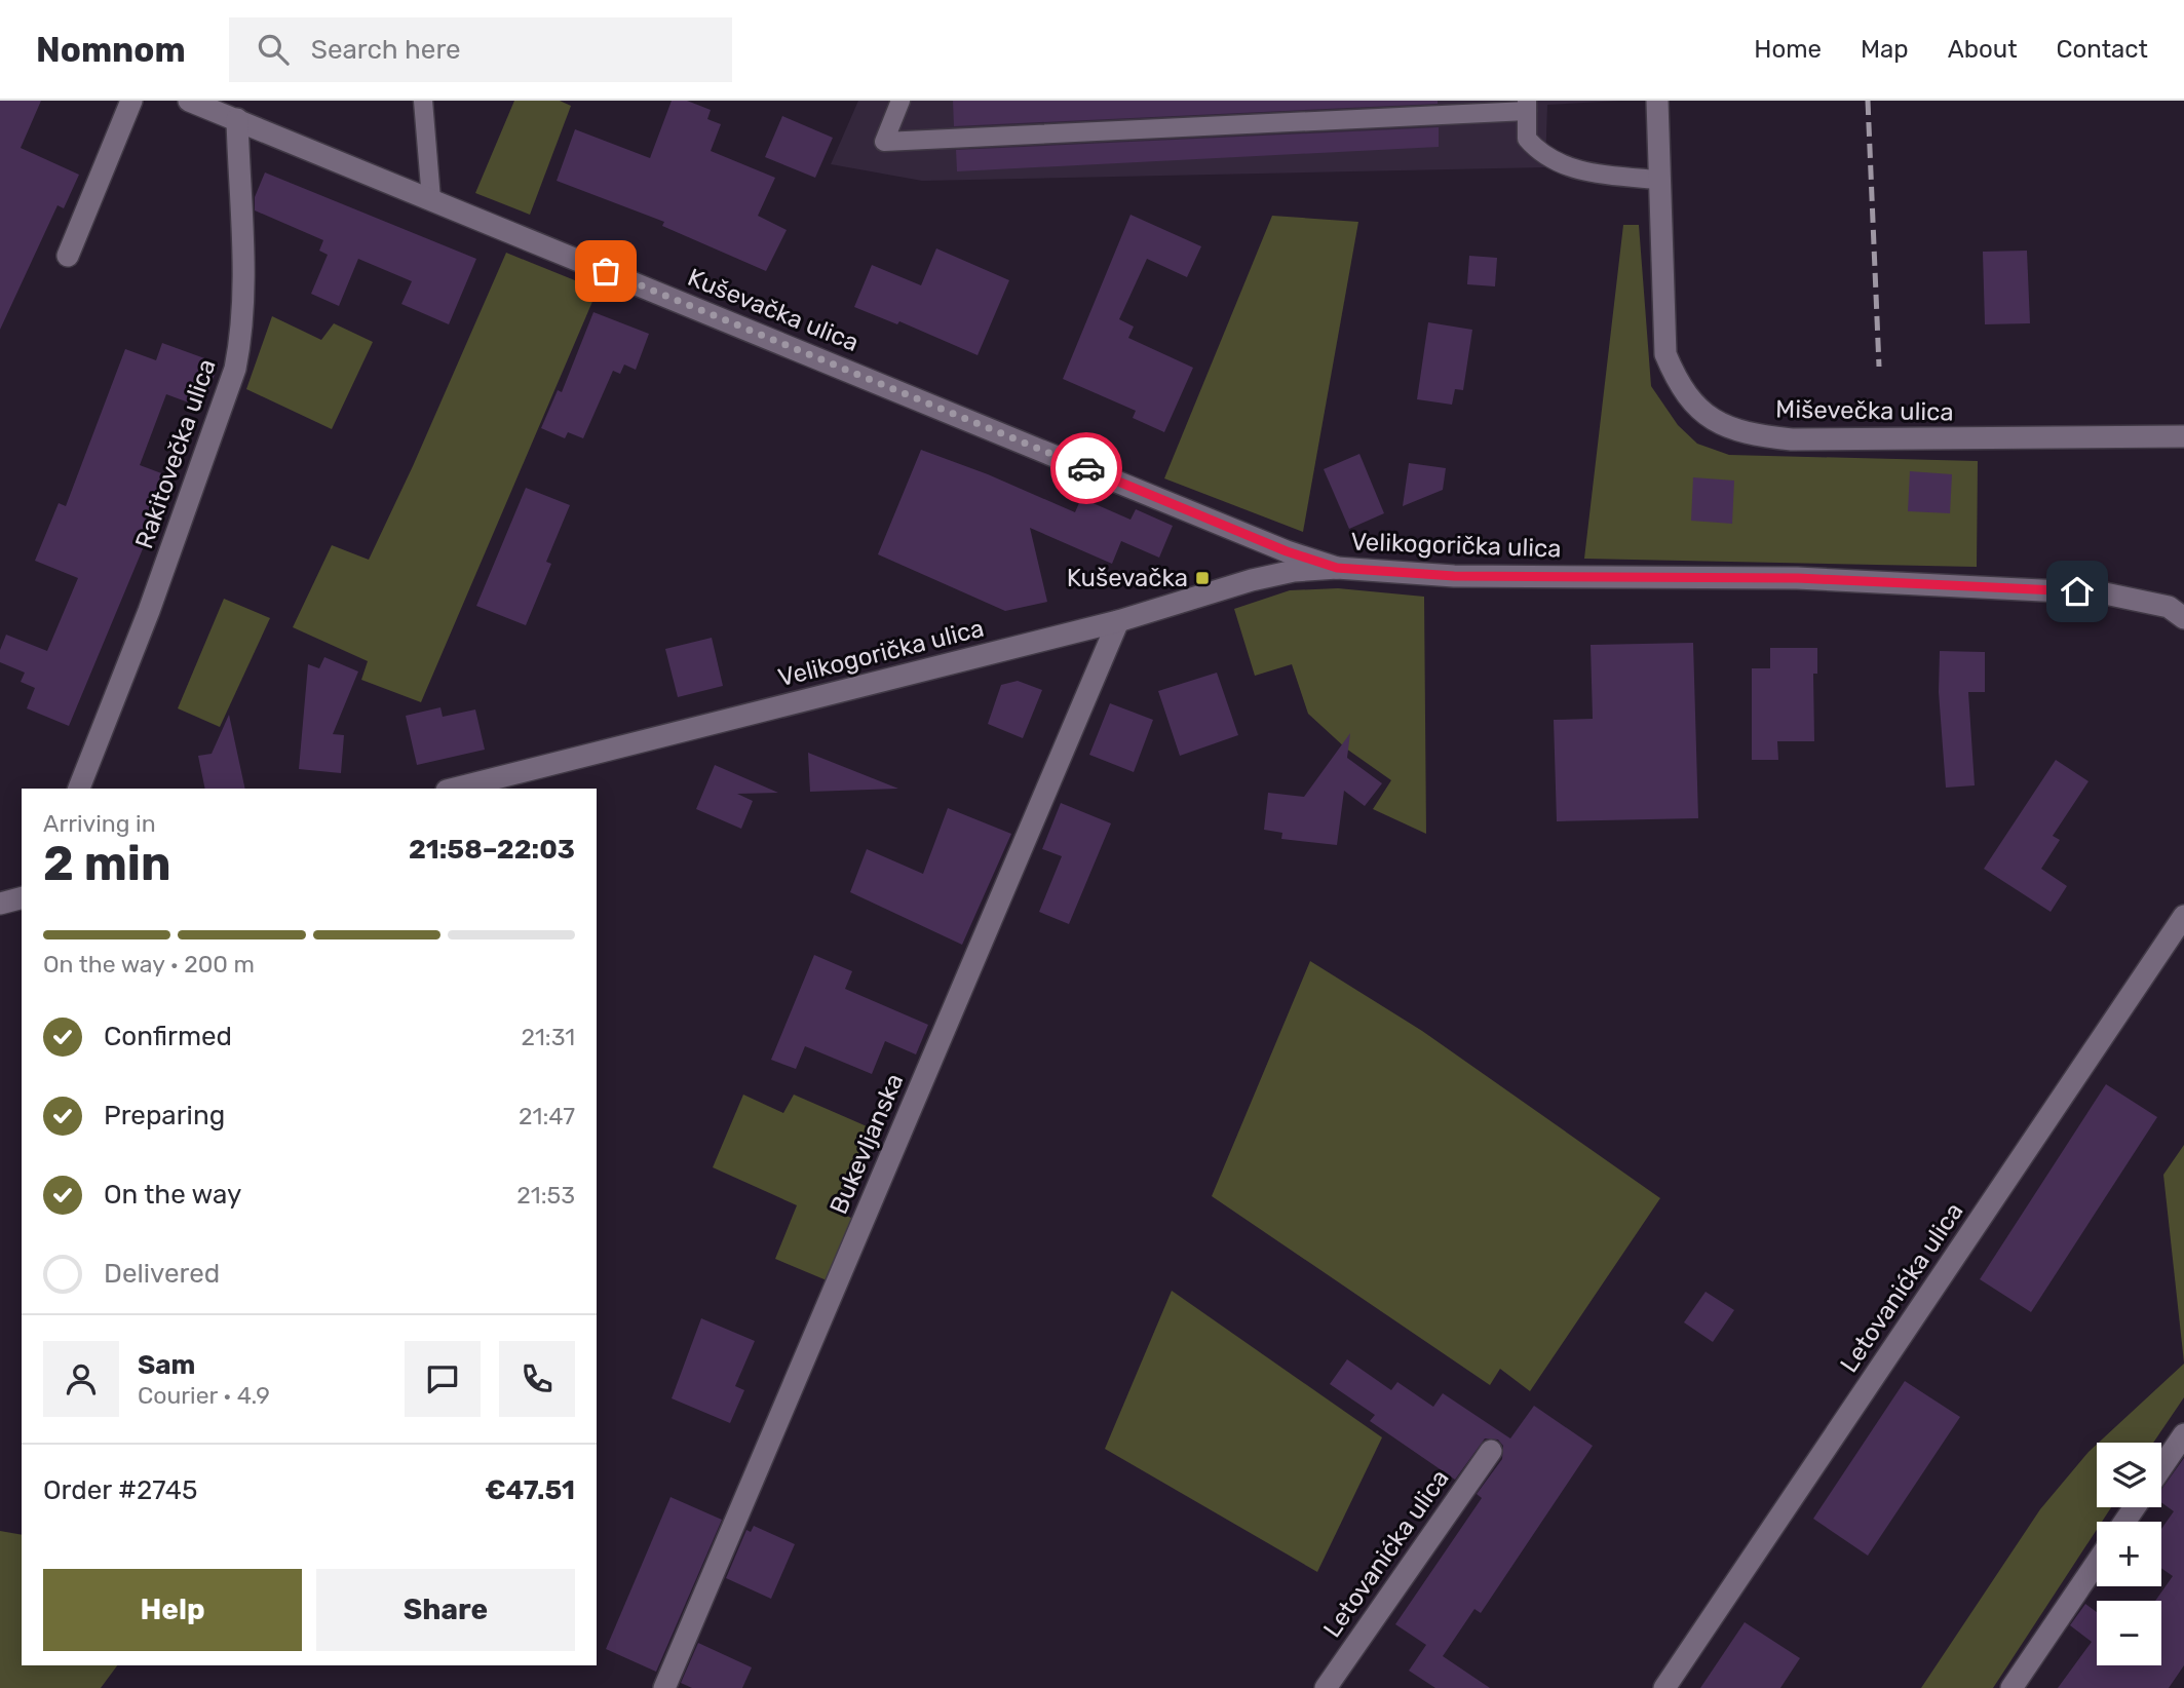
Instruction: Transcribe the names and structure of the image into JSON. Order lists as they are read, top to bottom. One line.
{"streets":{"street":["Kuševačka ulica","Miševečka ulica","Rakitovečka ulica","Velikogorička ulica","Bukevljanska","Letovanićka ulica"]},"crossings":[["Kuševačka ulica","Rakitovečka ulica"],["Kuševačka ulica","Velikogorička ulica"],["Velikogorička ulica","Bukevljanska"]],"places":{"transit":["Kuševačka"]},"page":{"header":"Nomnom","search":"Search here","nav":["Home","Map","About","Contact"],"heading":["2 min","Arriving in","21:58–22:03"],"panel":["Sam","Courier · 4.9","Order #2745","€47.51"],"bar":"On the way · 200 m","list":[["Confirmed","21:31"],["Preparing","21:47"],["On the way","21:53"],"Delivered"],"map_buttons":["+","−"],"buttons":["Help","Share"]}}
